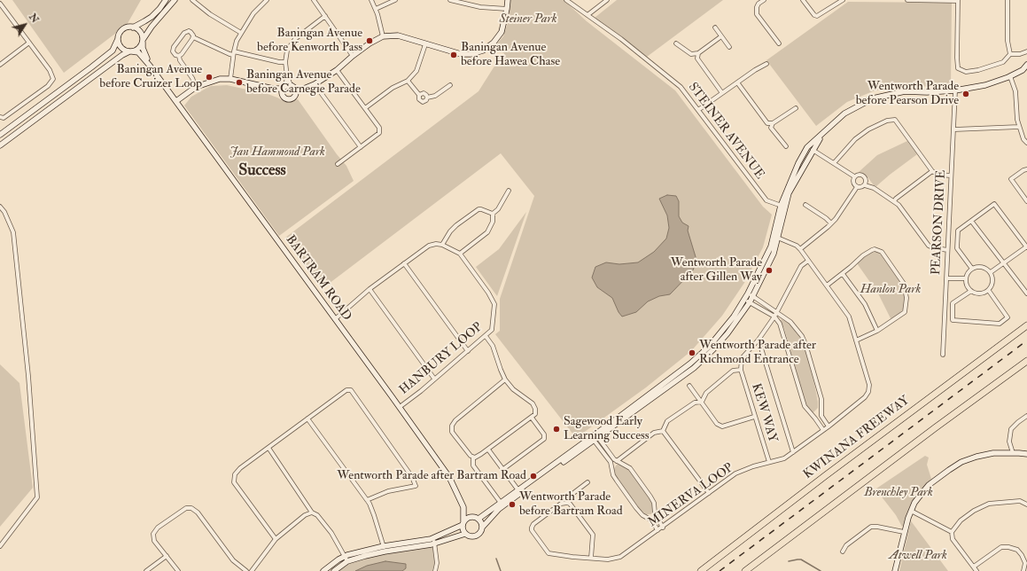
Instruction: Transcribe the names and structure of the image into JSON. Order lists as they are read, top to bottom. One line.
{"streets":{"highway":["KWINANA FREEWAY"],"street":["STEINER AVENUE","PEARSON DRIVE","BARTRAM ROAD","HANBURY LOOP","KEW WAY","MINERVA LOOP"]},"crossings":[["BARTRAM ROAD","HANBURY LOOP"],["KEW WAY","MINERVA LOOP"]],"districts":["Success"],"parks":["Steiner Park","Jan Hammond Park","Hanlon Park","Brenchley Park","Atwell Park"],"places":["Baningan Avenue before Kenworth Pass","Baningan Avenue before Hawea Chase","Baningan Avenue before Cruizer Loop","Baningan Avenue before Carnegie Parade","Wentworth Parade before Pearson Drive","Wentworth Parade after Gillen Way","Wentworth Parade after Richmond Entrance","Sagewood Early Learning Success","Wentworth Parade after Bartram Road","Wentworth Parade before Bartram Road"],"north":"top right"}
